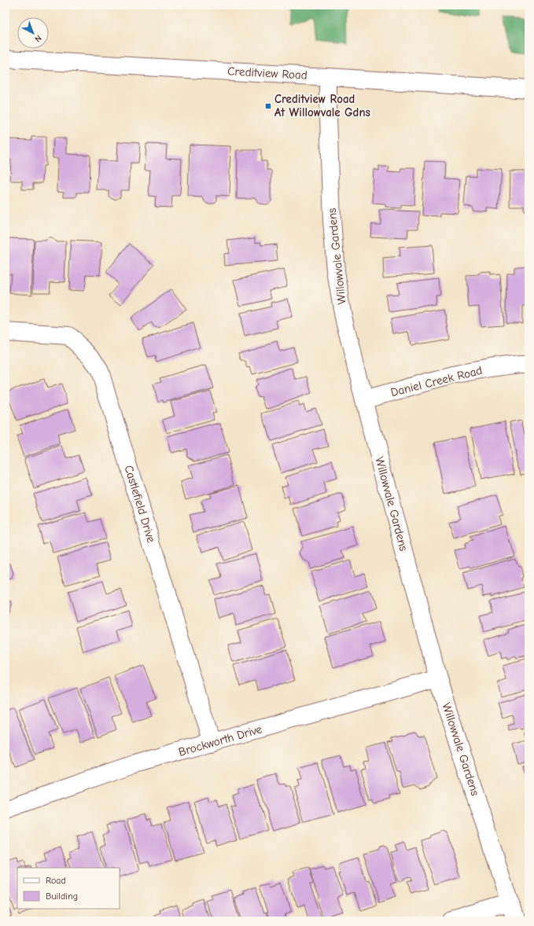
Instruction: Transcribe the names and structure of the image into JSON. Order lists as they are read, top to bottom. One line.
{"streets":{"street":["Creditview Road","Willowvale Gardens","Daniel Creek Road","Castlefield Drive","Brockworth Drive"]},"crossings":[["Creditview Road","Willowvale Gardens"],["Willowvale Gardens","Daniel Creek Road"],["Willowvale Gardens","Brockworth Drive"],["Castlefield Drive","Brockworth Drive"]],"places":{"transit":["Creditview Road At Willowvale Gdns"]},"legend":["Road","Building"],"north":"bottom right"}
